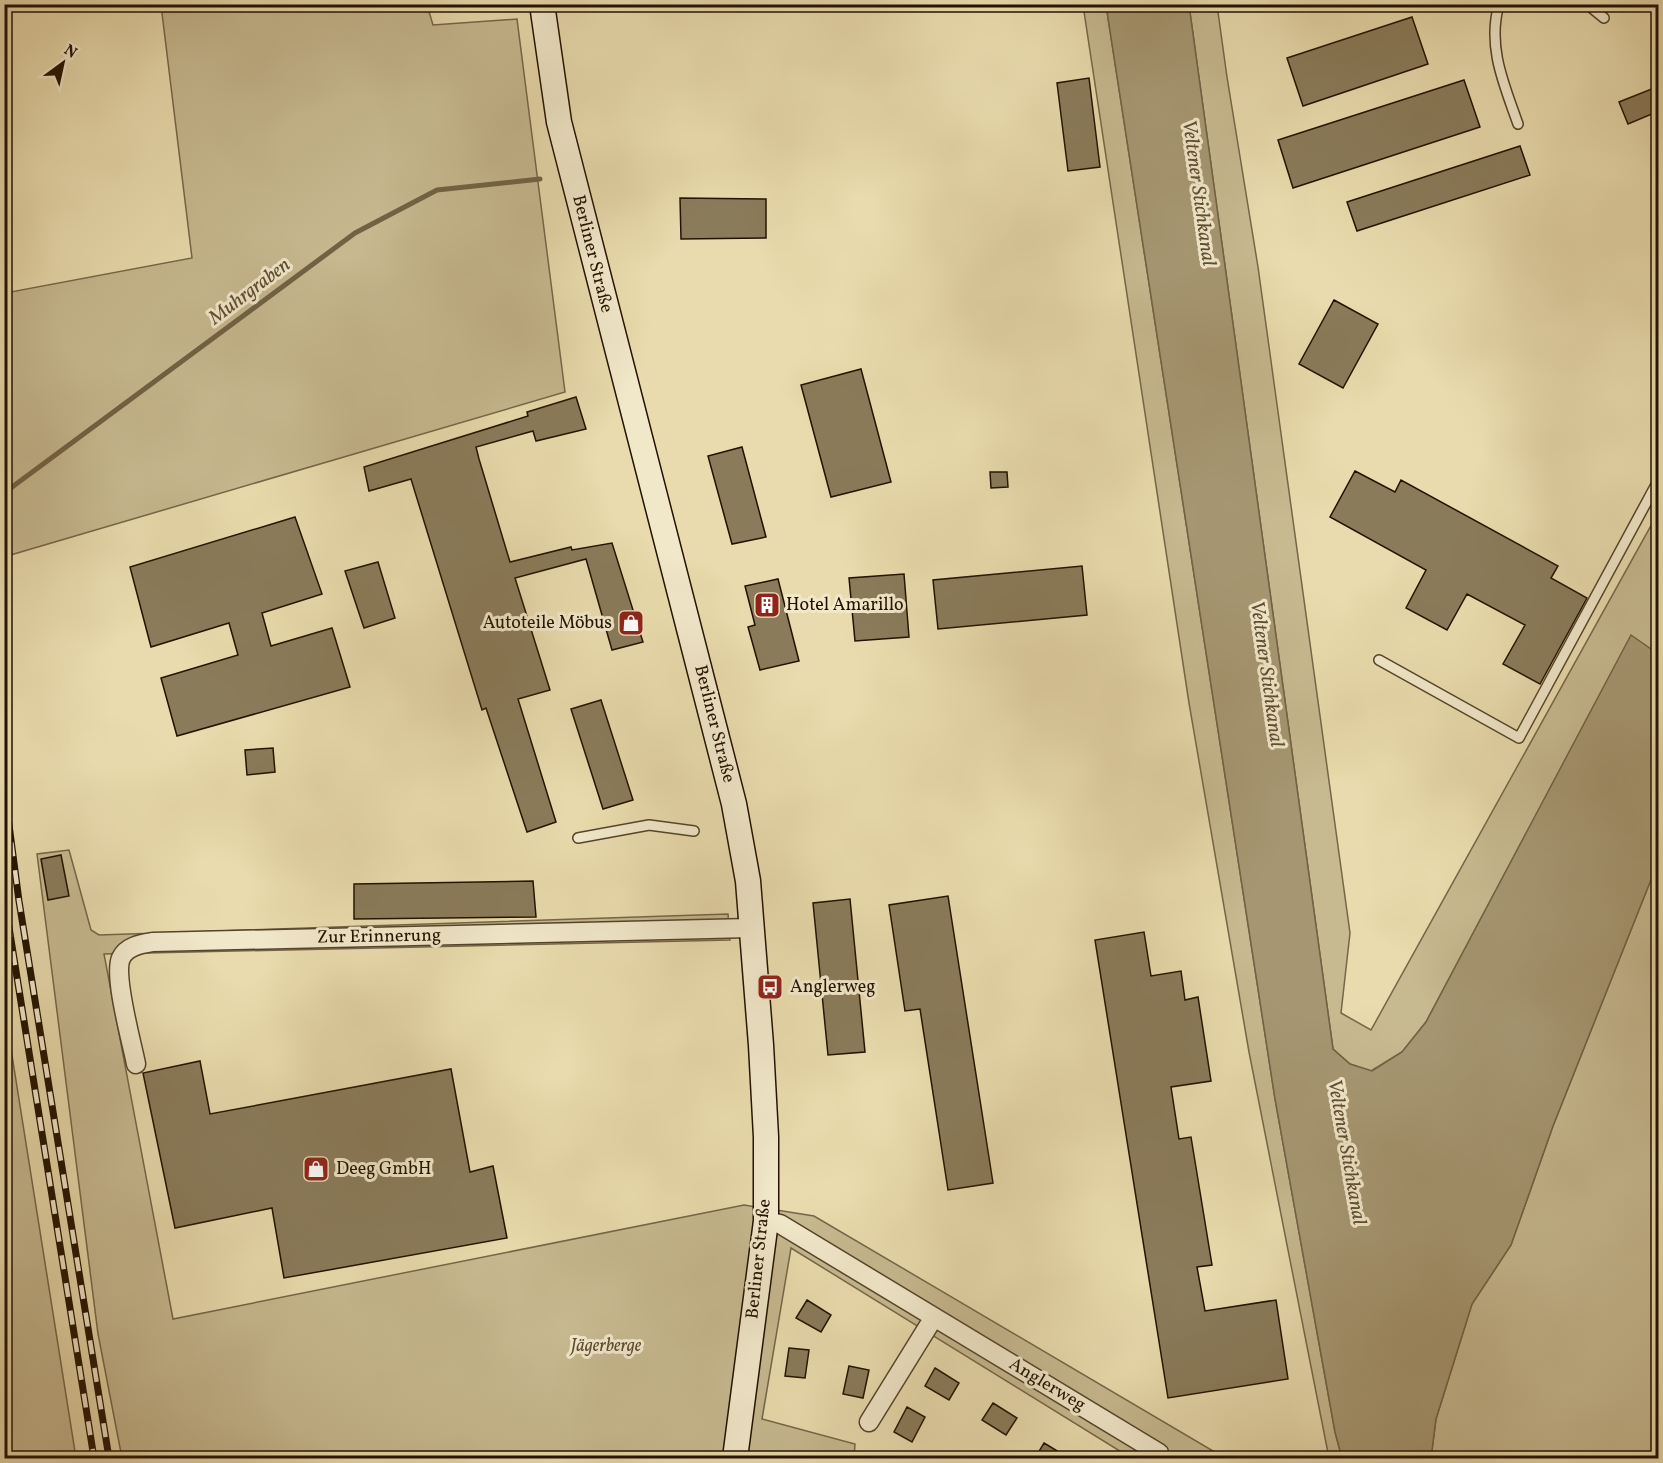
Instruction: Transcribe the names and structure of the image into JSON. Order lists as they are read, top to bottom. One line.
{"streets":{"main road":["Berliner Straße"],"street":["Zur Erinnerung","Anglerweg"]},"crossings":[["Berliner Straße","Zur Erinnerung"],["Berliner Straße","Anglerweg"]],"water":["Veltener Stichkanal","Muhrgraben"],"parks":["Jägerberge"],"places":{"building":["Hotel Amarillo"],"shop":["Autoteile Möbus","Deeg GmbH"],"bus stop":["Anglerweg"]},"north":"top right"}
